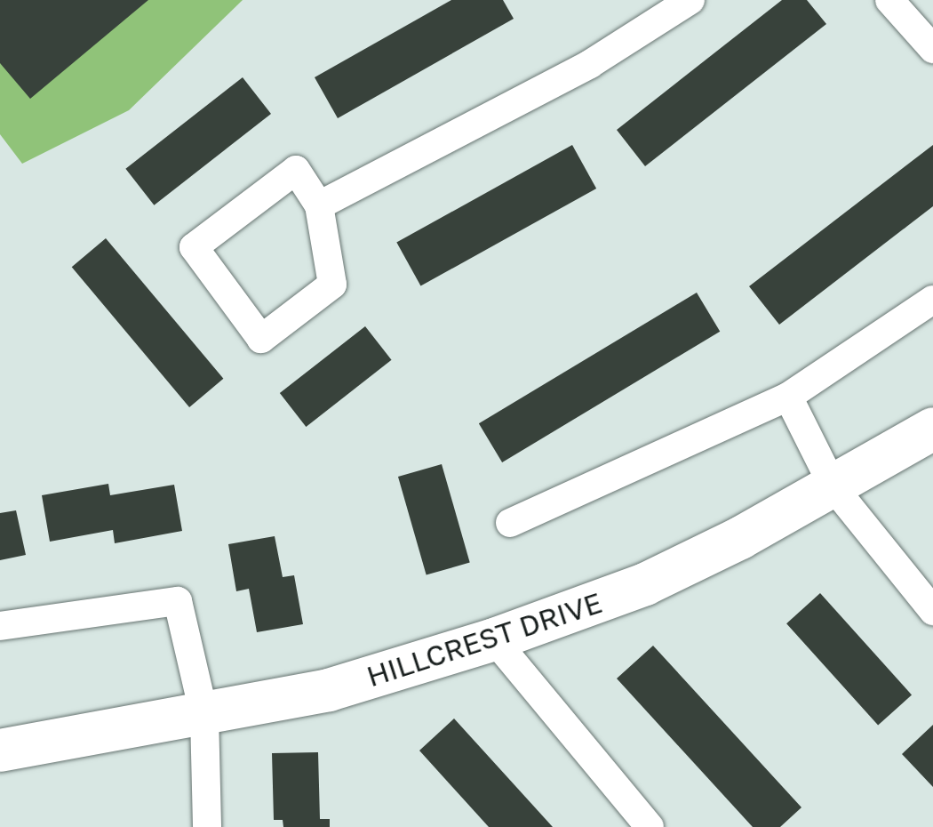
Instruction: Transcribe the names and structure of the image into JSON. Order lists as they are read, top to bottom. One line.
{"streets":{"street":["HILLCREST DRIVE"]}}
